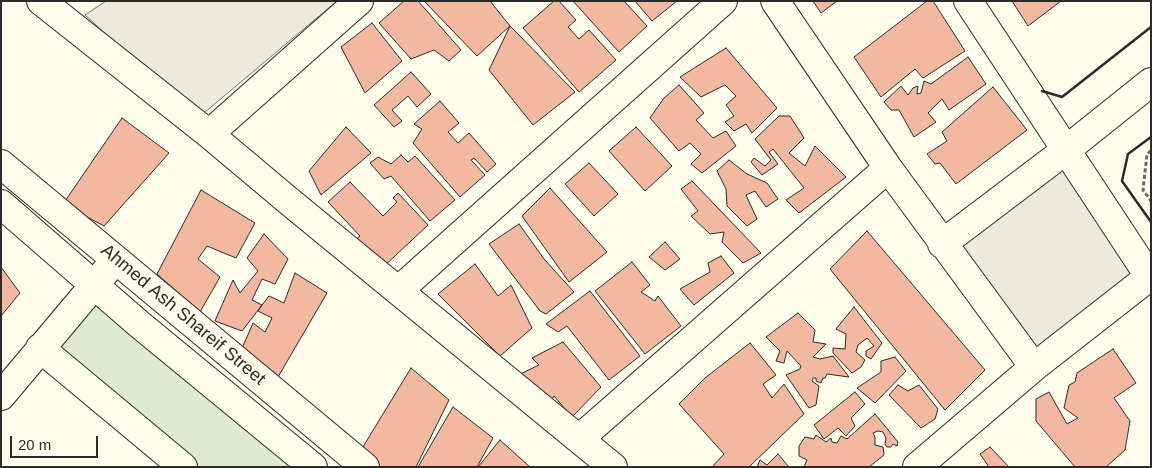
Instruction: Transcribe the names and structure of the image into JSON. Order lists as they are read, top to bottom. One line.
{"streets":{"street":["Ahmed Ash Shareif Street"]},"scale_bar":"20 m"}
